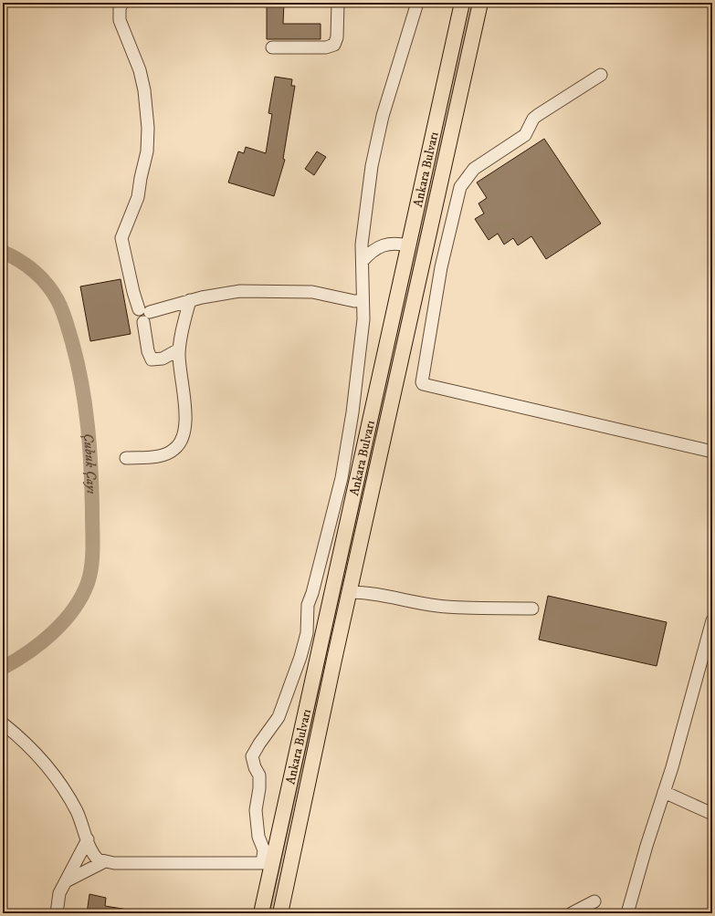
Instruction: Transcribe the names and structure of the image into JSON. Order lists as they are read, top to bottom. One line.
{"streets":{"main road":["Ankara Bulvarı"]},"water":["Çubuk Çayı"]}
